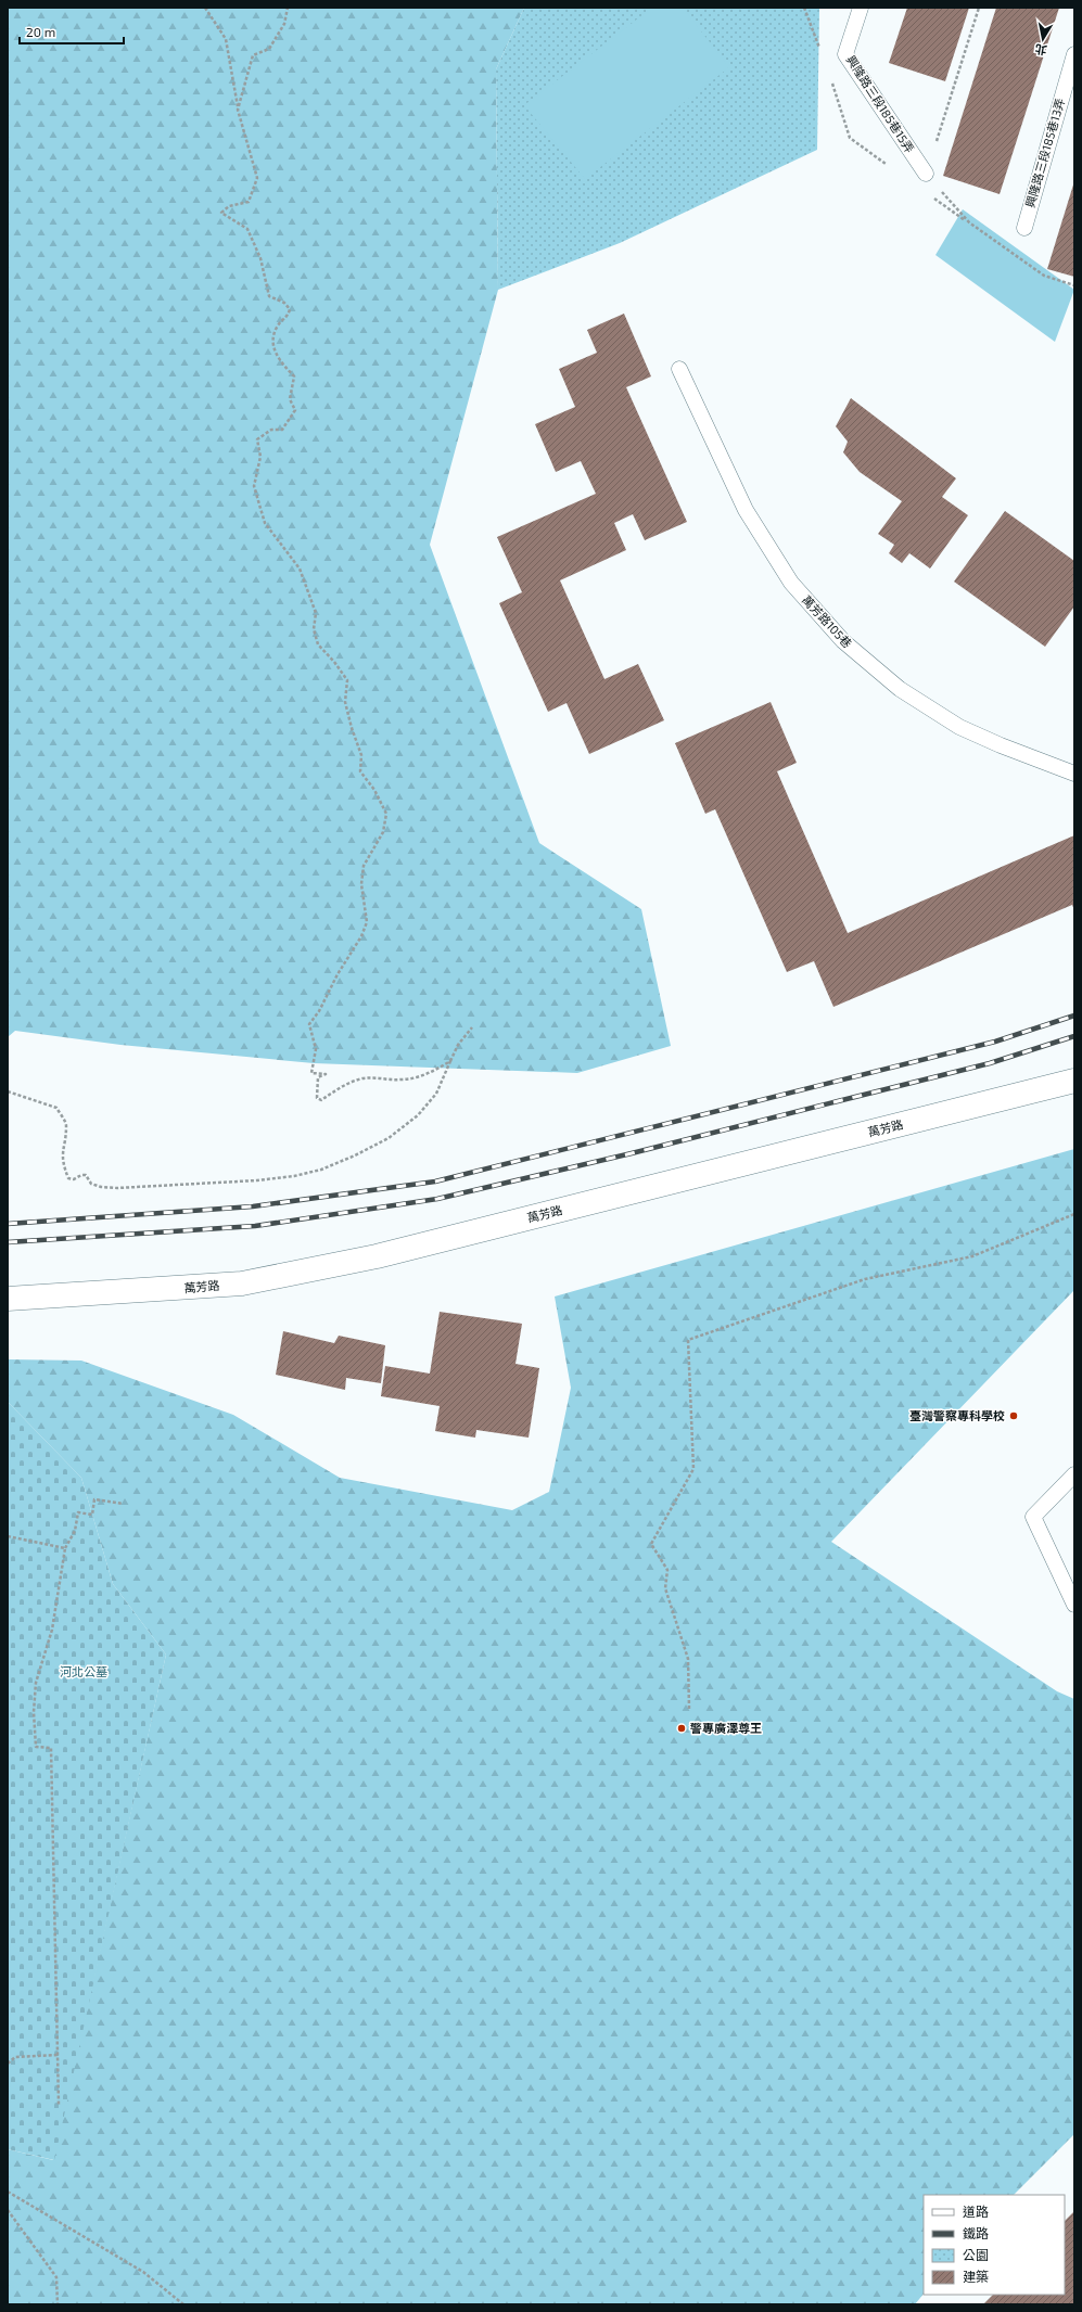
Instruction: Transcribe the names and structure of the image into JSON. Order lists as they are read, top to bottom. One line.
{"streets":{"street":["萬芳路"],"lane":["興隆路三段185巷15弄","興隆路三段185巷13弄","萬芳路105巷"]},"parks":["河北公墓"],"places":["臺灣警察專科學校","警專廣澤尊王"],"legend":["道路","鐵路","公園","建築"],"scale_bar":"20 m","north":"bottom"}
